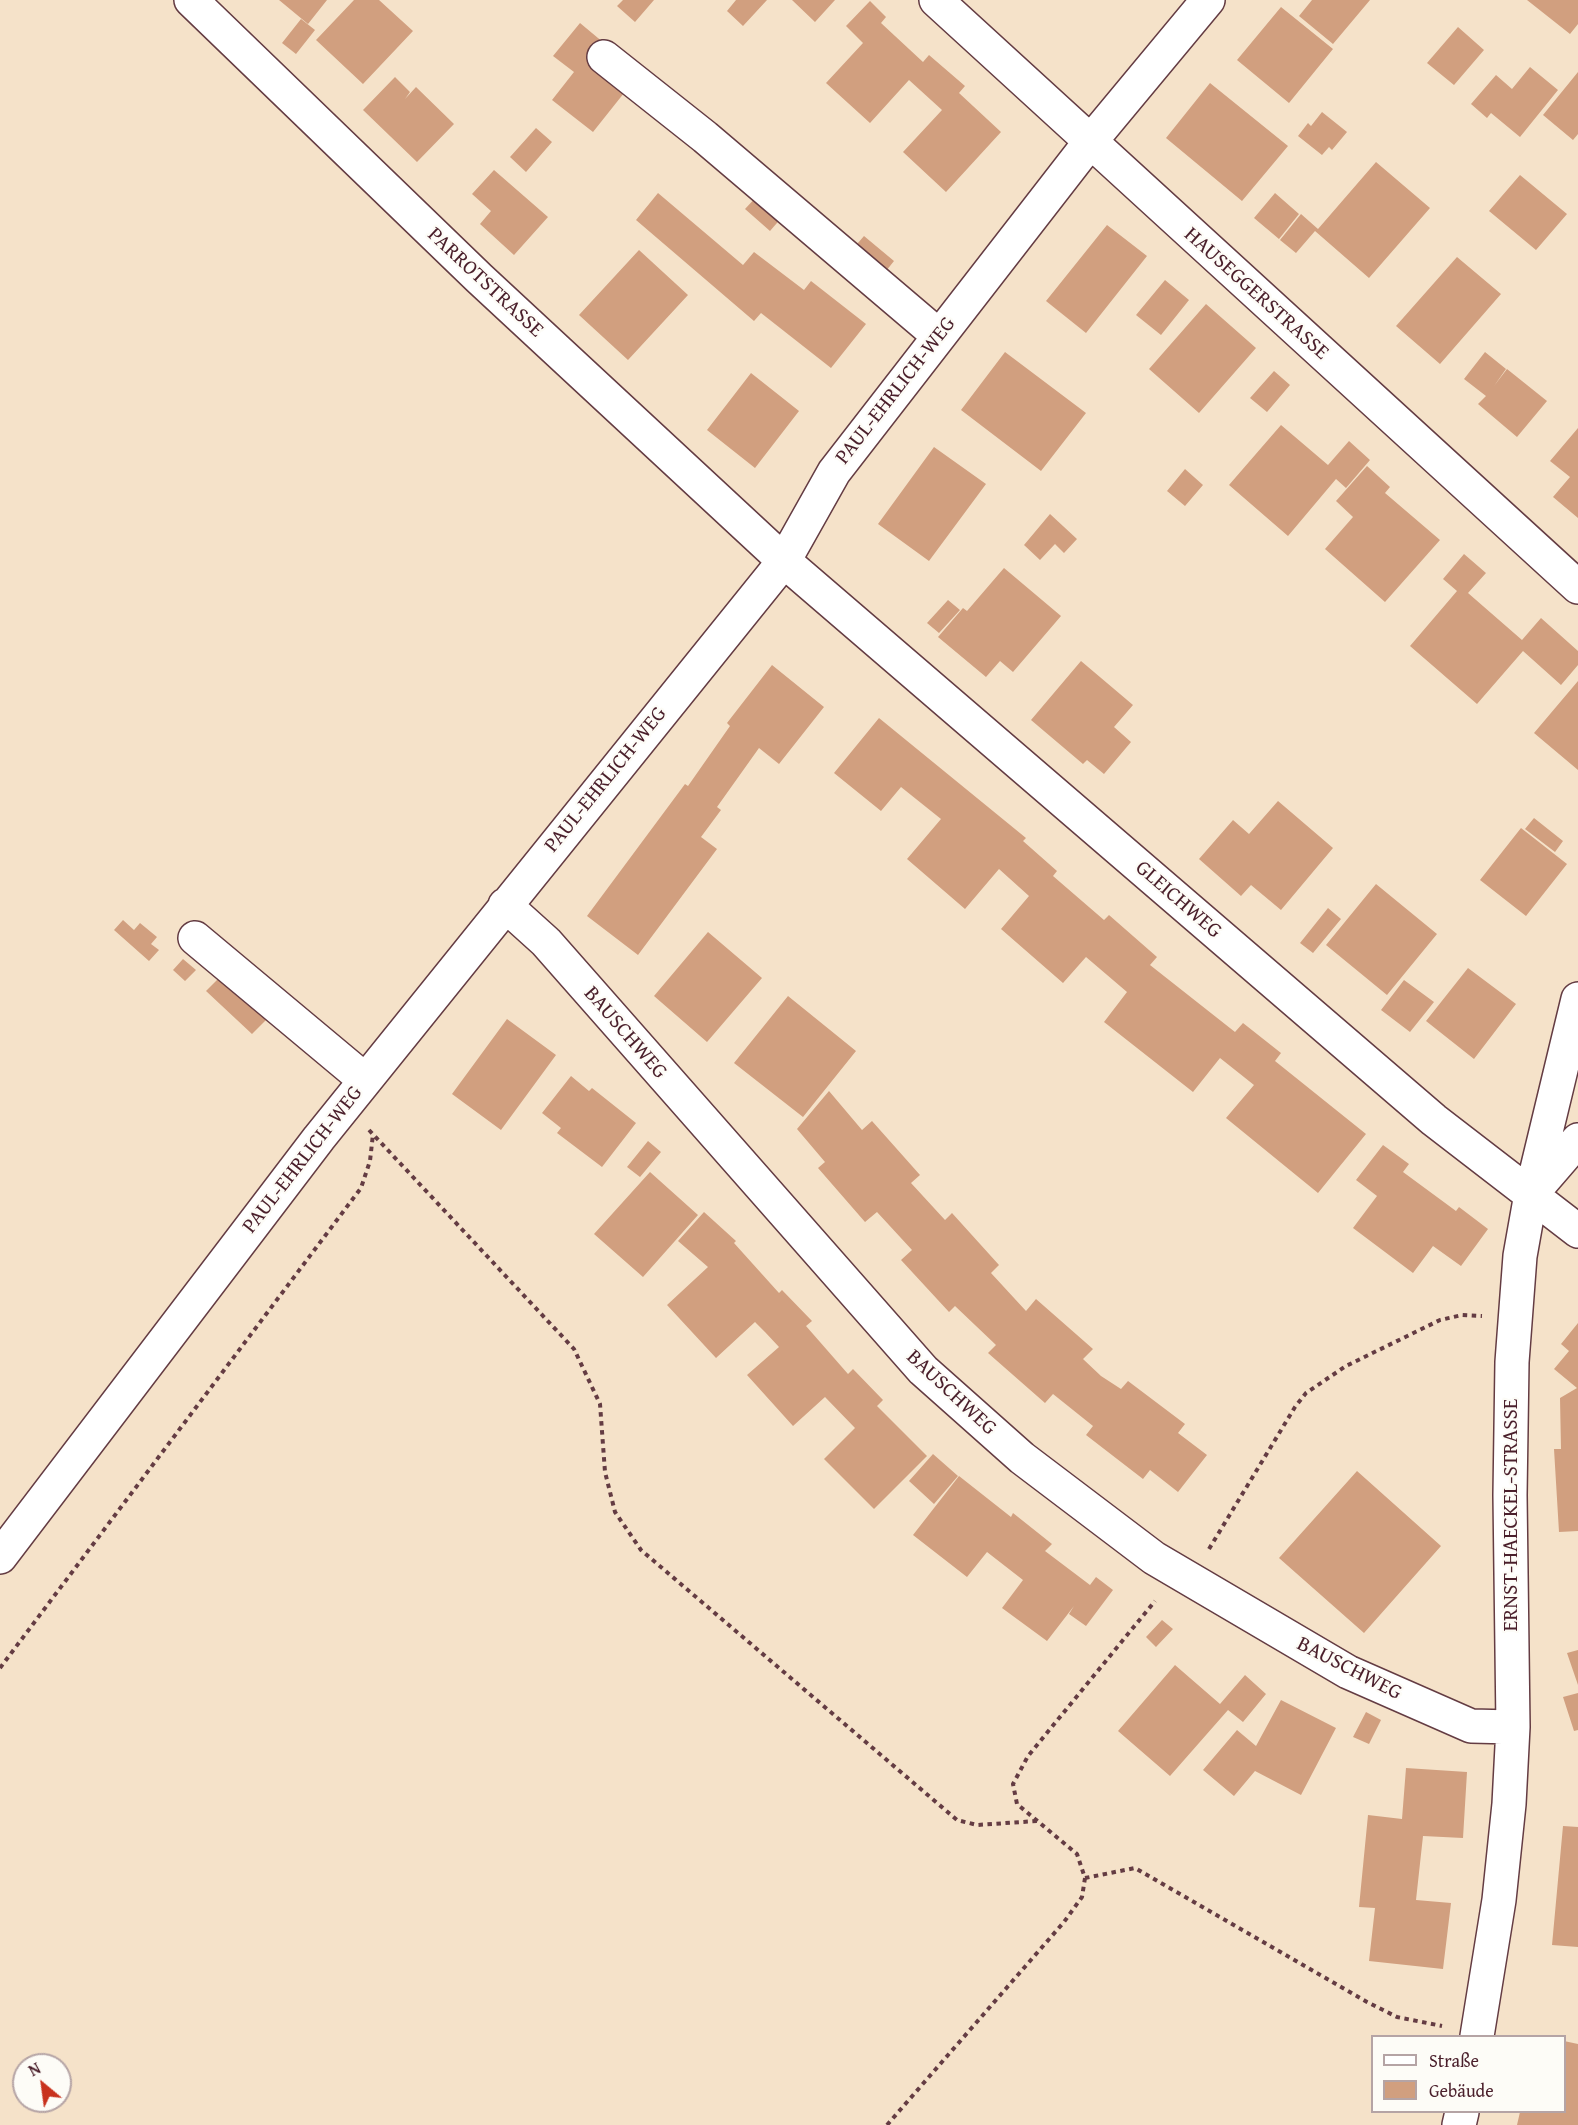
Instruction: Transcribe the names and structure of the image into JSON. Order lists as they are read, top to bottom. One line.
{"streets":{"street":["PARROTSTRASSE","HAUSEGGERSTRASSE","PAUL-EHRLICH-WEG","GLEICHWEG","BAUSCHWEG","ERNST-HAECKEL-STRASSE"]},"crossings":[["PARROTSTRASSE","PAUL-EHRLICH-WEG"],["PARROTSTRASSE","GLEICHWEG"],["HAUSEGGERSTRASSE","PAUL-EHRLICH-WEG"],["PAUL-EHRLICH-WEG","GLEICHWEG"],["PAUL-EHRLICH-WEG","BAUSCHWEG"],["GLEICHWEG","ERNST-HAECKEL-STRASSE"],["BAUSCHWEG","ERNST-HAECKEL-STRASSE"]],"legend":["Straße","Gebäude"],"north":"top left"}
